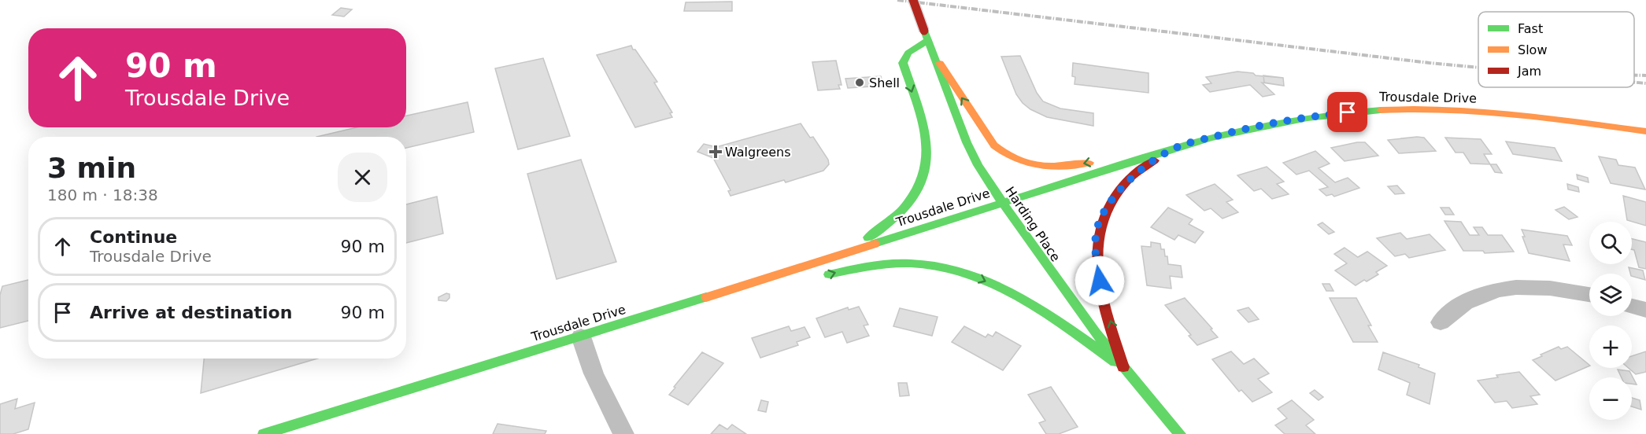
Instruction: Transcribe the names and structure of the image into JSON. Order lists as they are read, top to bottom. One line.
{"streets":{"street":["Trousdale Drive","Harding Place"]},"crossings":[["Trousdale Drive","Harding Place"]],"places":{"other":["Shell"],"health":["Walgreens"]},"legend":["Fast","Slow","Jam"],"page":{"turn":["90 m","Trousdale Drive"],"heading":["3 min","180 m · 18:38"],"list":[{"name":"Continue","note":"Trousdale Drive","value":"90 m"},{"name":"Arrive at destination","value":"90 m"}],"map_buttons":["+","−"]}}
